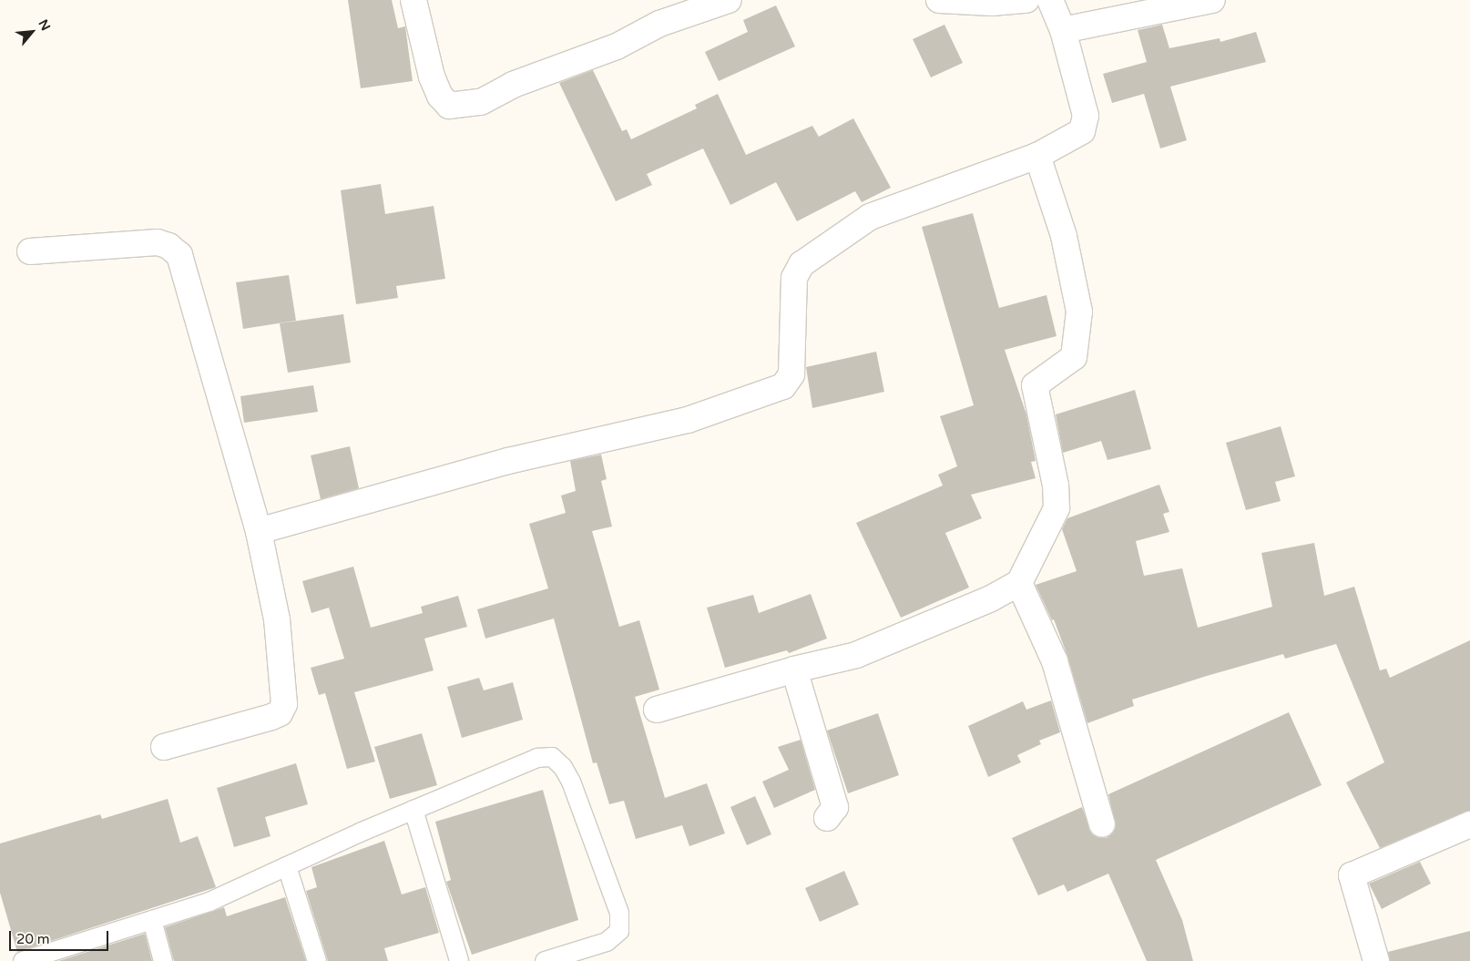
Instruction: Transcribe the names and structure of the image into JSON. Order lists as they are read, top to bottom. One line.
{"scale_bar":"20 m","north":"top right"}
